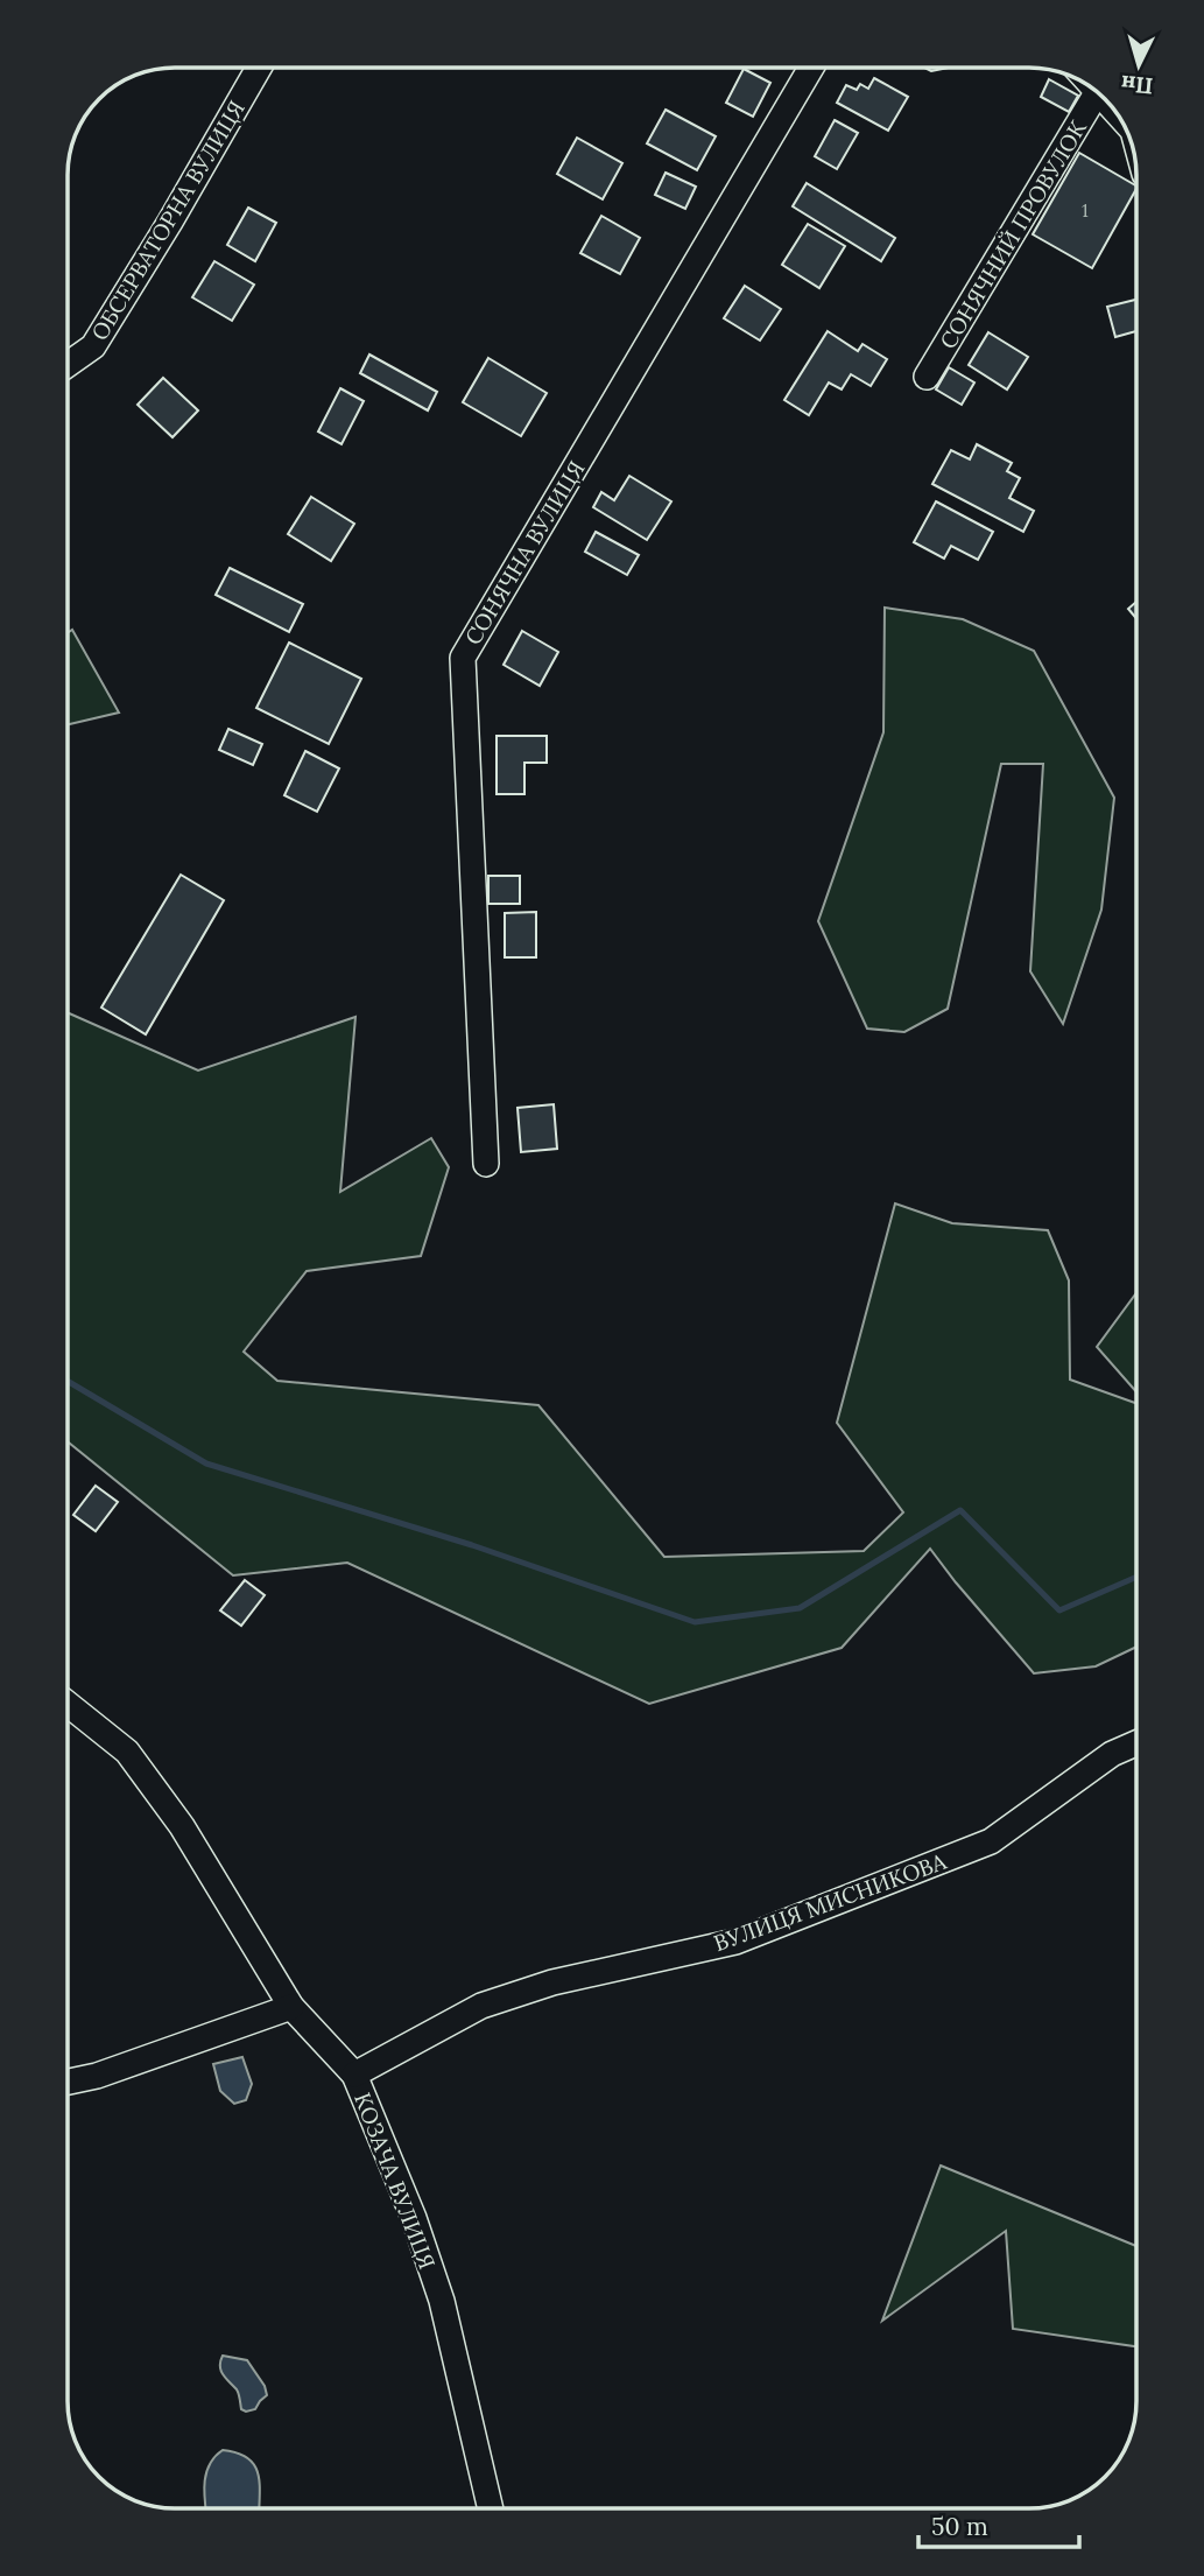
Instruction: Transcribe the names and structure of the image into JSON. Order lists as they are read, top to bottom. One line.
{"streets":{"street":["ОБСЕРВАТОРНА ВУЛИЦЯ","СОНЯЧНИЙ ПРОВУЛОК","СОНЯЧНА ВУЛИЦЯ","ВУЛИЦЯ МИСНИКОВА","КОЗАЧА ВУЛИЦЯ"]},"crossings":[["ВУЛИЦЯ МИСНИКОВА","КОЗАЧА ВУЛИЦЯ"]],"house_numbers":["1"],"scale_bar":"50 m","north":"bottom"}
